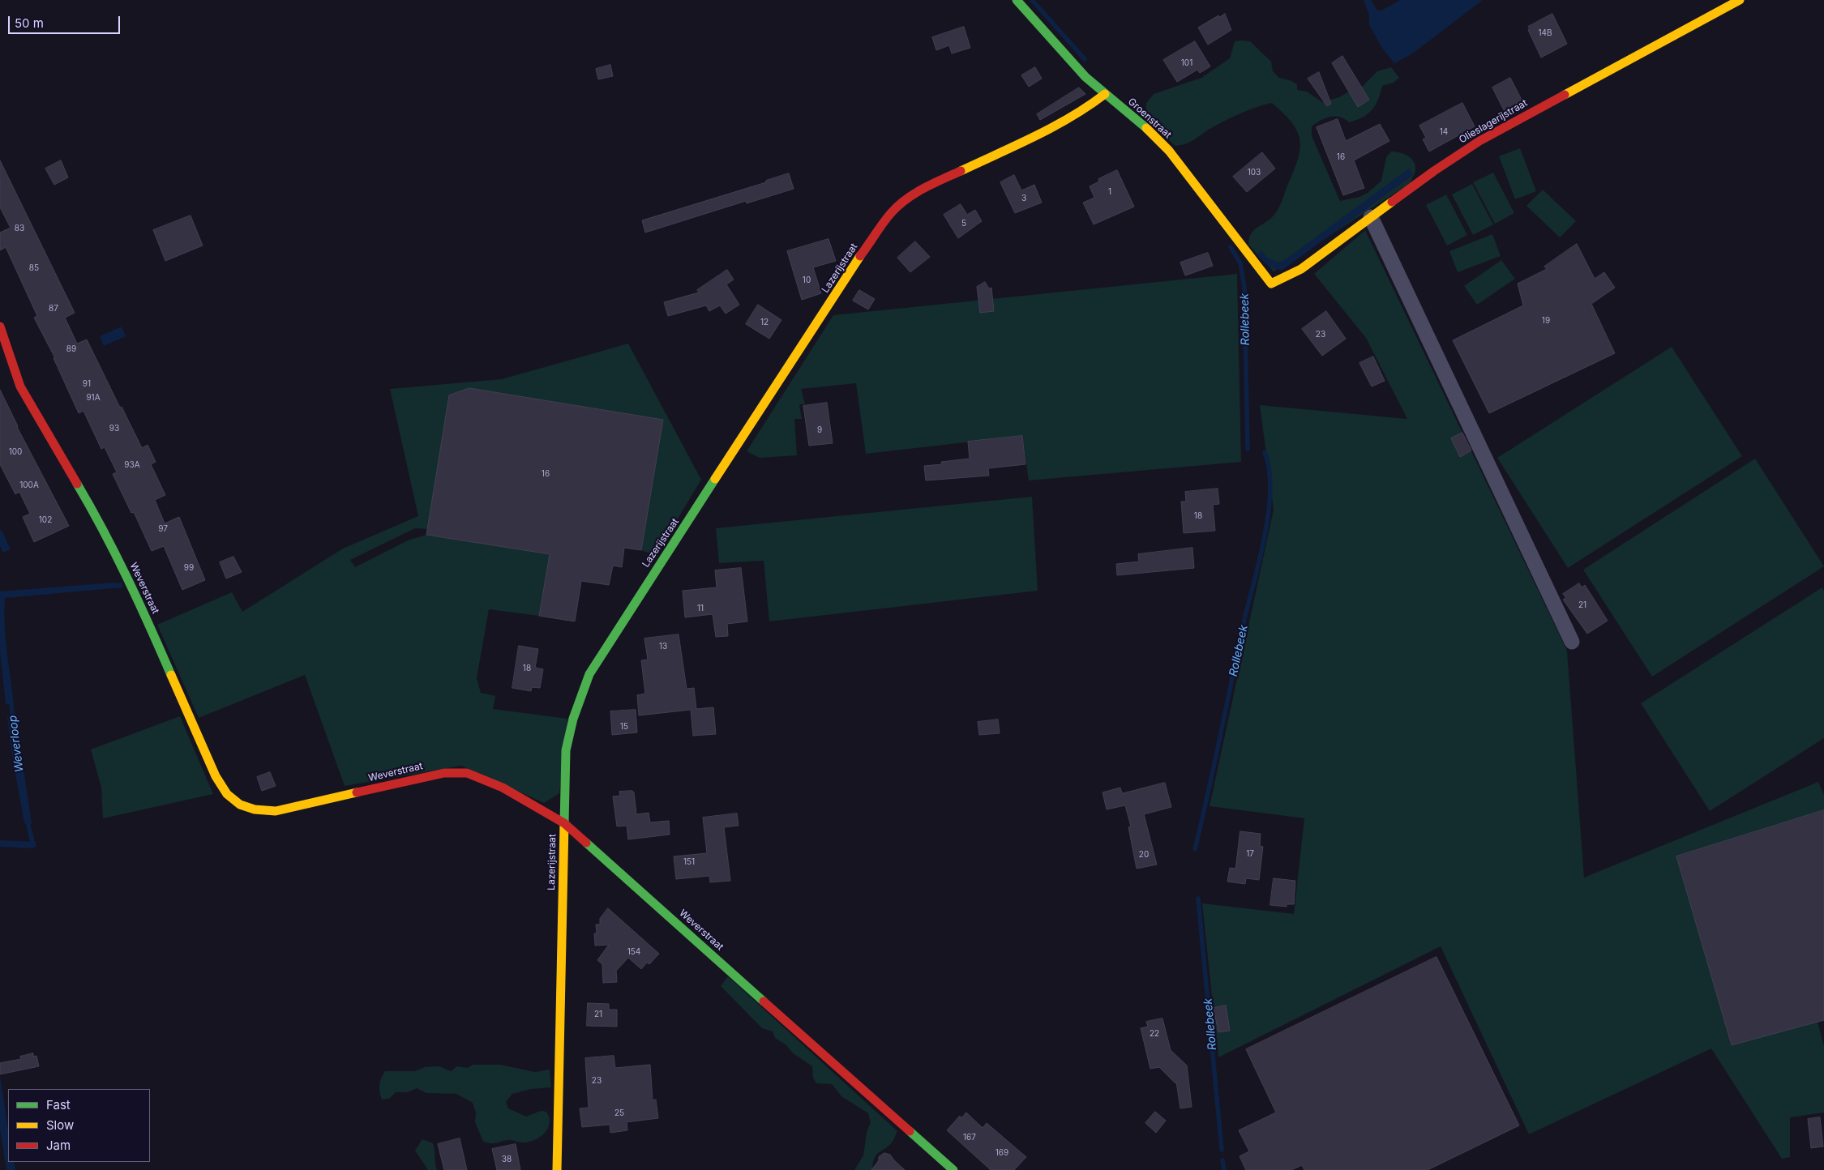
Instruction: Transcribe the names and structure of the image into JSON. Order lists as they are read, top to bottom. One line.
{"streets":{"street":["Groenstraat","Olieslagerijstraat","Lazerijstraat","Weverstraat"]},"crossings":[["Groenstraat","Olieslagerijstraat"],["Groenstraat","Lazerijstraat"],["Lazerijstraat","Weverstraat"]],"water":["Rollebeek","Weverloop"],"house_numbers":["14B","101","14","16","103","1","3","5","83","85","10","87","19","12","23","89","91","91A","93","9","100","93A","16","100A","18","102","97","99","21","11","13","18","15","17","20","151","154","21","22","23","25","167","169","38"],"legend":["Fast","Slow","Jam"],"scale_bar":"50 m"}
